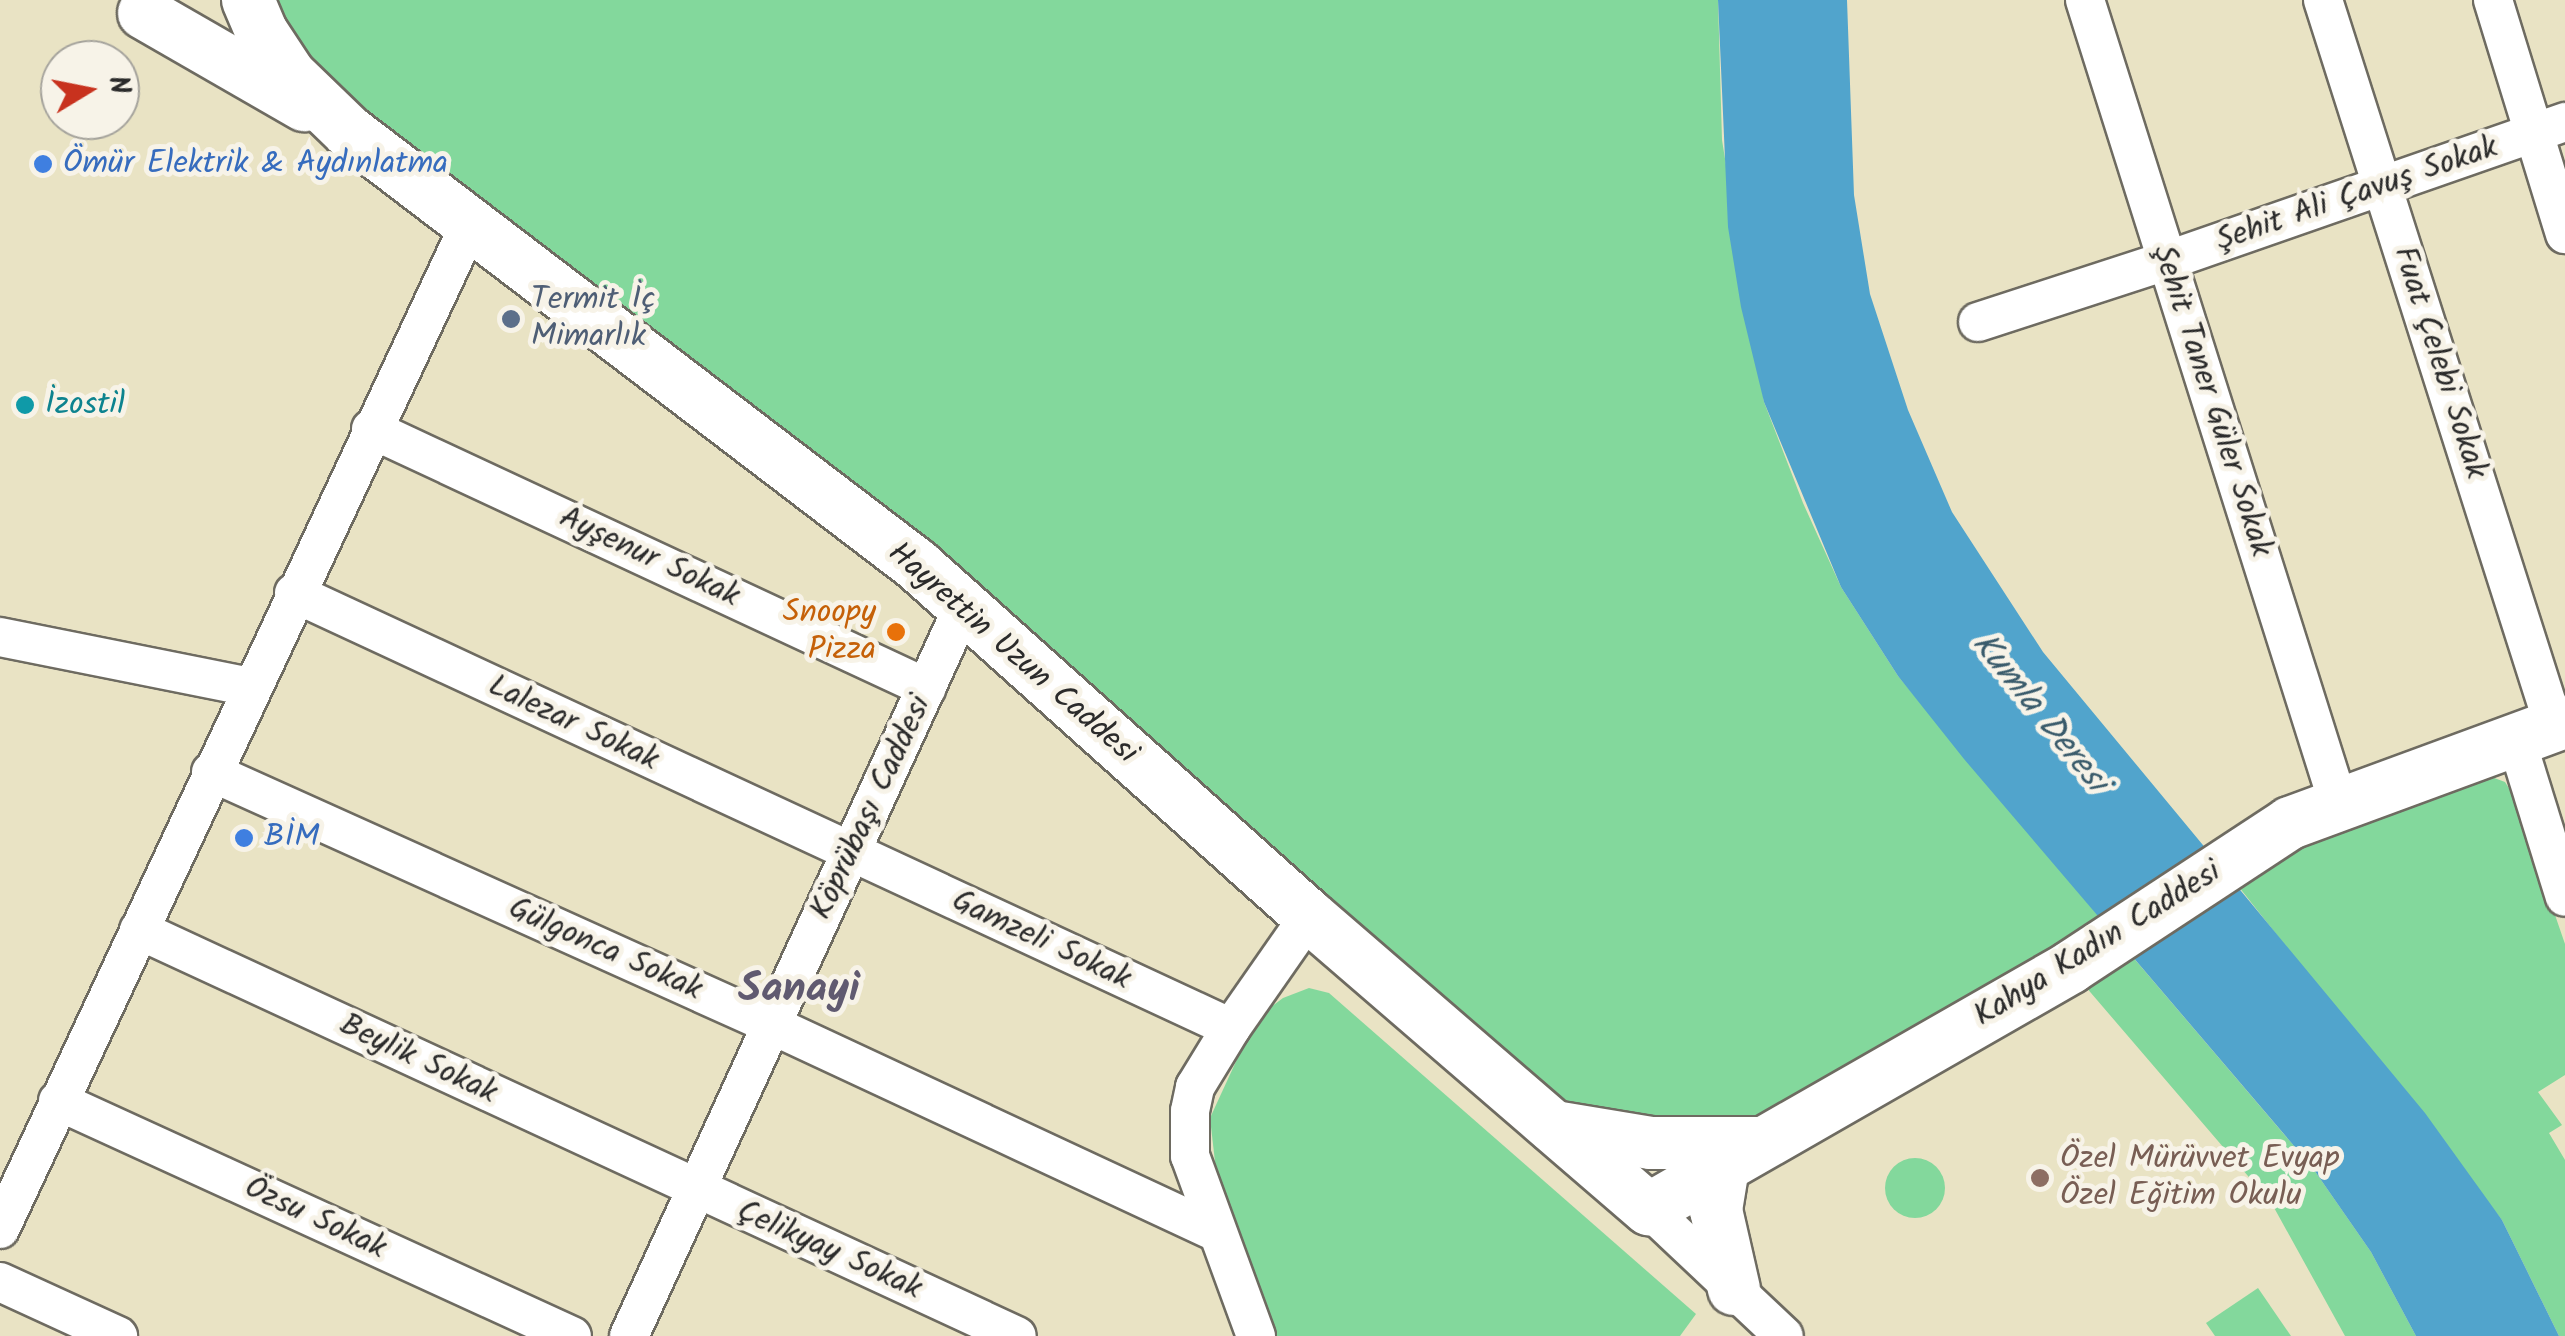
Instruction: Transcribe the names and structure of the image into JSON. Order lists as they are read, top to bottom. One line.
{"streets":{"street":["Şehit Ali Çavuş Sokak","Fuat Çelebi Sokak","Şehit Taner Güler Sokak","Ayşenur Sokak","Hayrettin Uzun Caddesi","Lalezar Sokak","Köprübaşı Caddesi","Gamzeli Sokak","Kahya Kadın Caddesi","Gülgonca Sokak","Beylik Sokak","Özsu Sokak","Çelikyay Sokak"]},"crossings":[["Şehit Ali Çavuş Sokak","Fuat Çelebi Sokak"],["Şehit Ali Çavuş Sokak","Şehit Taner Güler Sokak"],["Fuat Çelebi Sokak","Kahya Kadın Caddesi"],["Şehit Taner Güler Sokak","Kahya Kadın Caddesi"],["Ayşenur Sokak","Köprübaşı Caddesi"],["Hayrettin Uzun Caddesi","Köprübaşı Caddesi"],["Hayrettin Uzun Caddesi","Kahya Kadın Caddesi"],["Lalezar Sokak","Köprübaşı Caddesi"],["Lalezar Sokak","Gamzeli Sokak"],["Köprübaşı Caddesi","Gamzeli Sokak"],["Köprübaşı Caddesi","Gülgonca Sokak"],["Köprübaşı Caddesi","Beylik Sokak"],["Köprübaşı Caddesi","Çelikyay Sokak"],["Beylik Sokak","Çelikyay Sokak"]],"districts":["Sanayi"],"water":["Kumla Deresi"],"places":["Ömür Elektrik & Aydınlatma","Termit İç Mimarlık","İzostil","Snoopy Pizza","BİM","Özel Mürüvvet Evyap Özel Eğitim Okulu"],"north":"right"}
